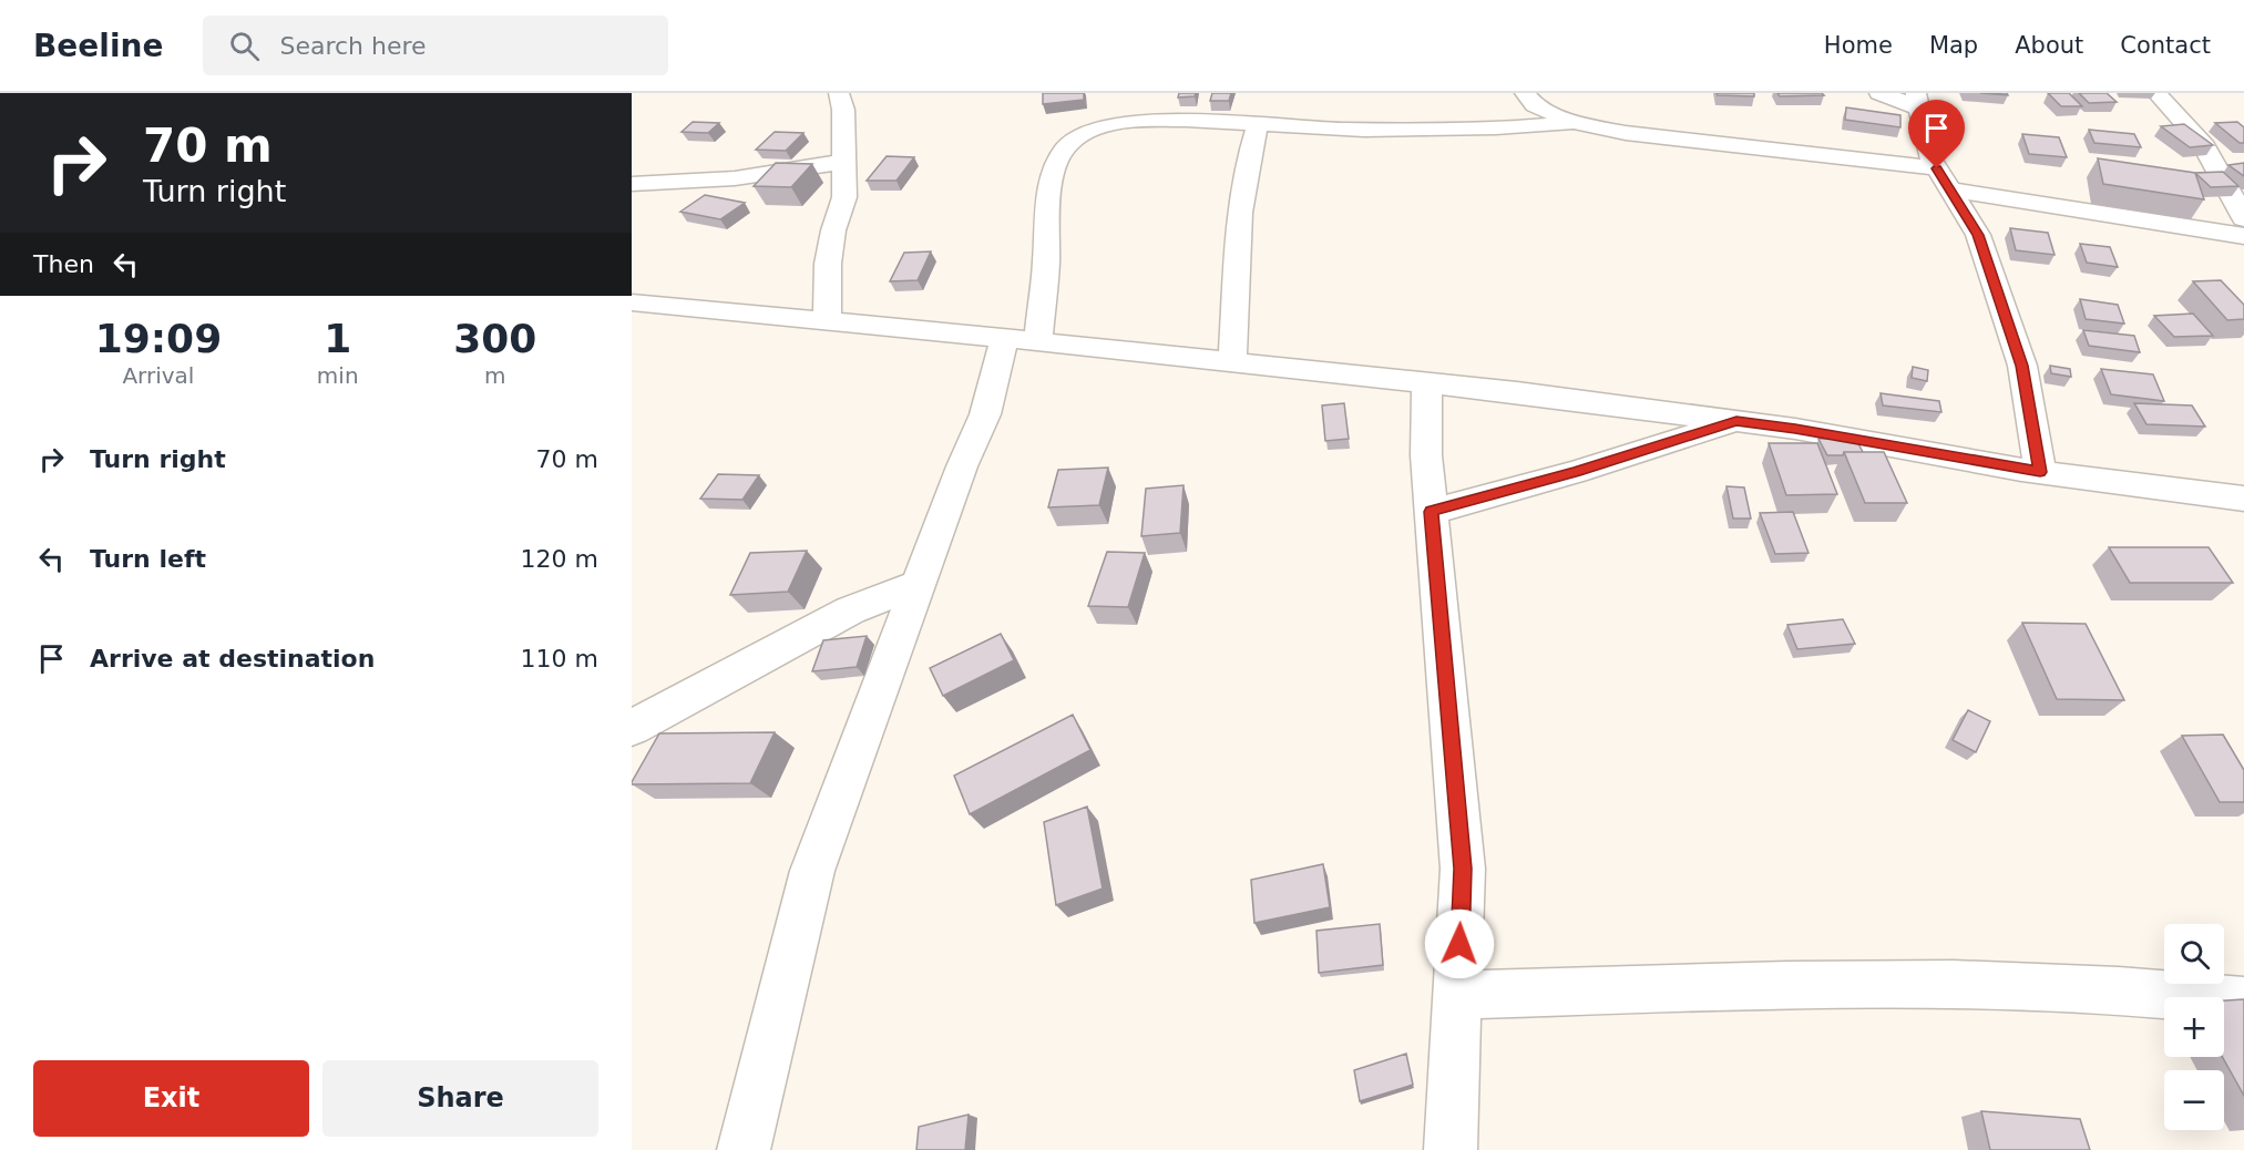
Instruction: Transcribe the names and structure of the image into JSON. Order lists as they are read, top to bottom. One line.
{"page":{"header":"Beeline","search":"Search here","nav":["Home","Map","About","Contact"],"turn":["70 m","Turn right"],"then":"Then","eta":["19:09","Arrival","1","min","300","m"],"list":[{"name":"Turn right","value":"70 m"},{"name":"Turn left","value":"120 m"},{"name":"Arrive at destination","value":"110 m"}],"map_buttons":["+","−"],"buttons":["Exit","Share"]}}
